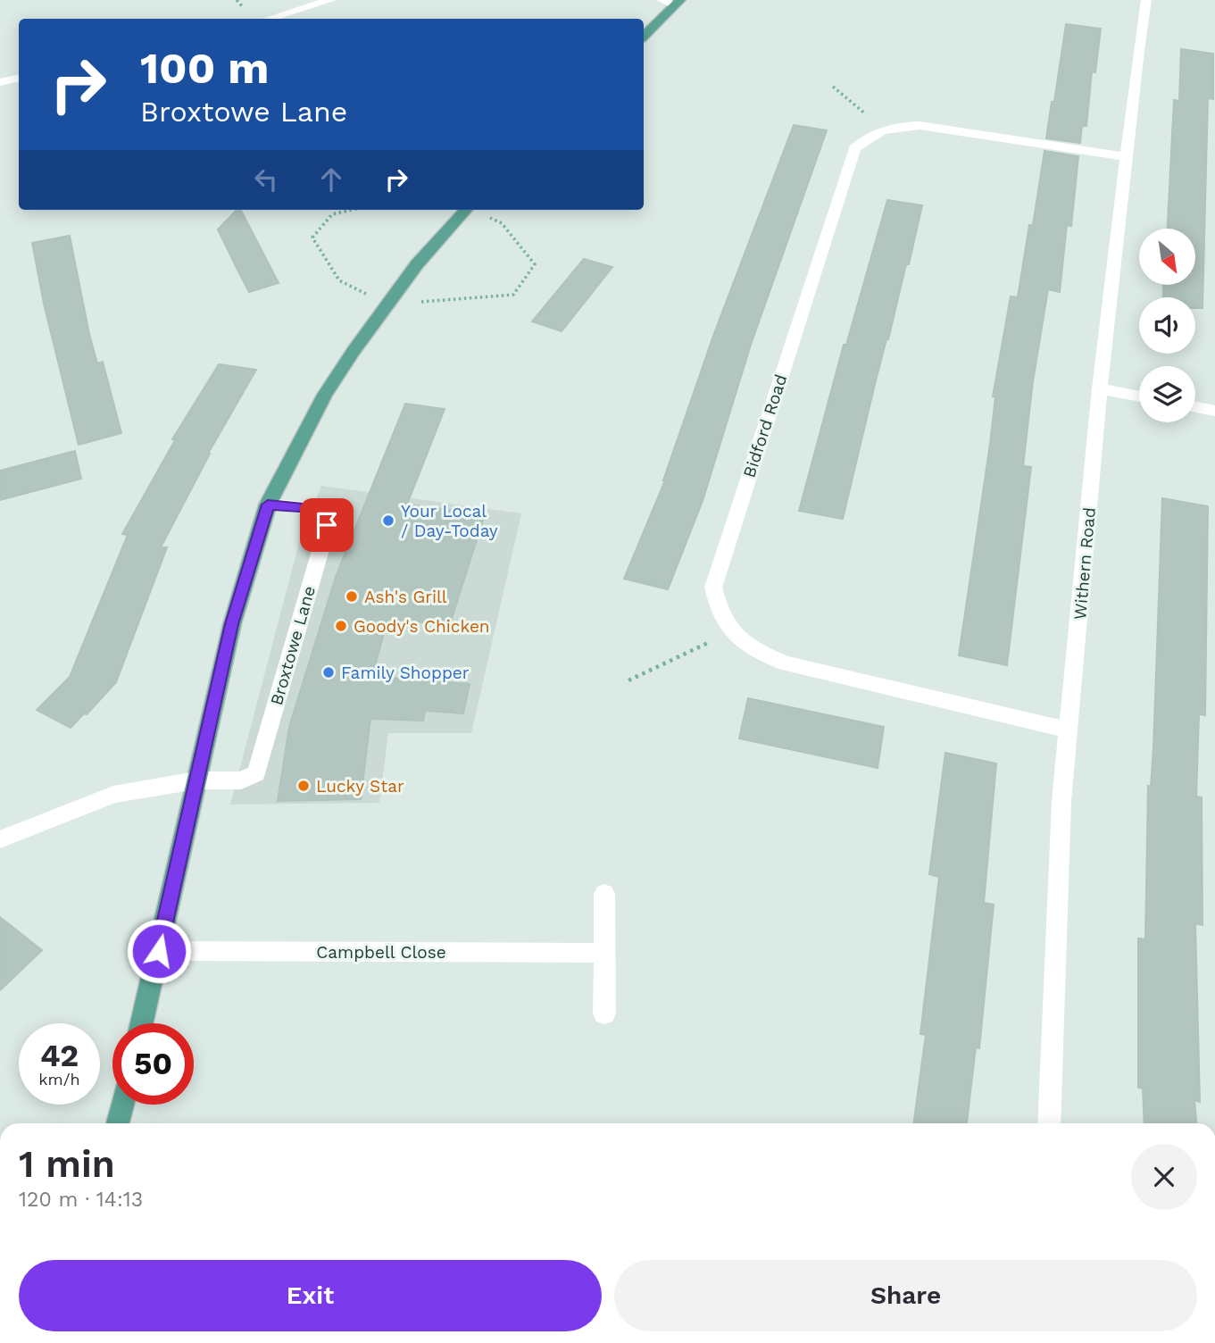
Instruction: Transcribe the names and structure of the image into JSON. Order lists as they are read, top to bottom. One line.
{"streets":{"street":["Bidford Road","Withern Road","Broxtowe Lane","Campbell Close"]},"crossings":[["Bidford Road","Withern Road"]],"places":["Your Local / Day-Today","Ash's Grill","Goody's Chicken","Family Shopper","Lucky Star"],"north":"bottom right","page":{"turn":["100 m","Broxtowe Lane"],"speed":"42 km/h","limit":"50","heading":["1 min","120 m · 14:13"],"buttons":["Exit","Share"]}}
